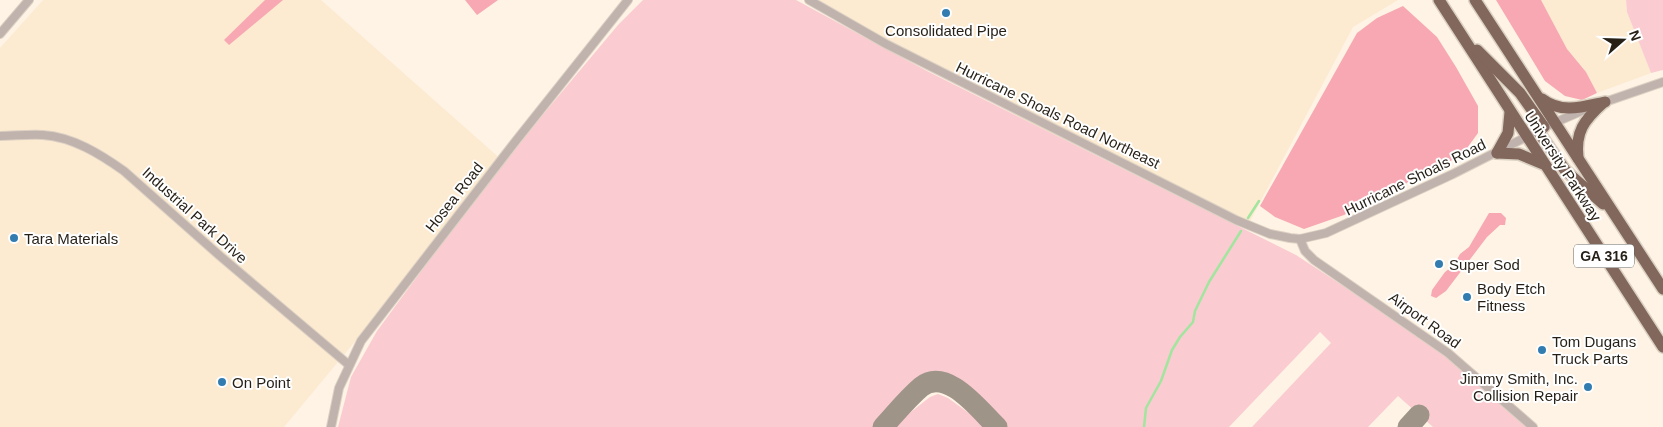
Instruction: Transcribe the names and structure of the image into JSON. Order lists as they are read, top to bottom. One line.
{"streets":{"highway":["University Parkway","GA 316"],"street":["Hurricane Shoals Road Northeast","Hurricane Shoals Road","Hosea Road","Industrial Park Drive","Airport Road"]},"crossings":[["Hurricane Shoals Road Northeast","Hurricane Shoals Road"],["Hurricane Shoals Road Northeast","Airport Road"],["University Parkway","Hurricane Shoals Road"],["Hurricane Shoals Road","Airport Road"],["Hosea Road","Industrial Park Drive"]],"places":["Consolidated Pipe","Tara Materials","Super Sod","Body Etch Fitness","Tom Dugans Truck Parts","On Point","Jimmy Smith, Inc. Collision Repair"],"north":"right"}
